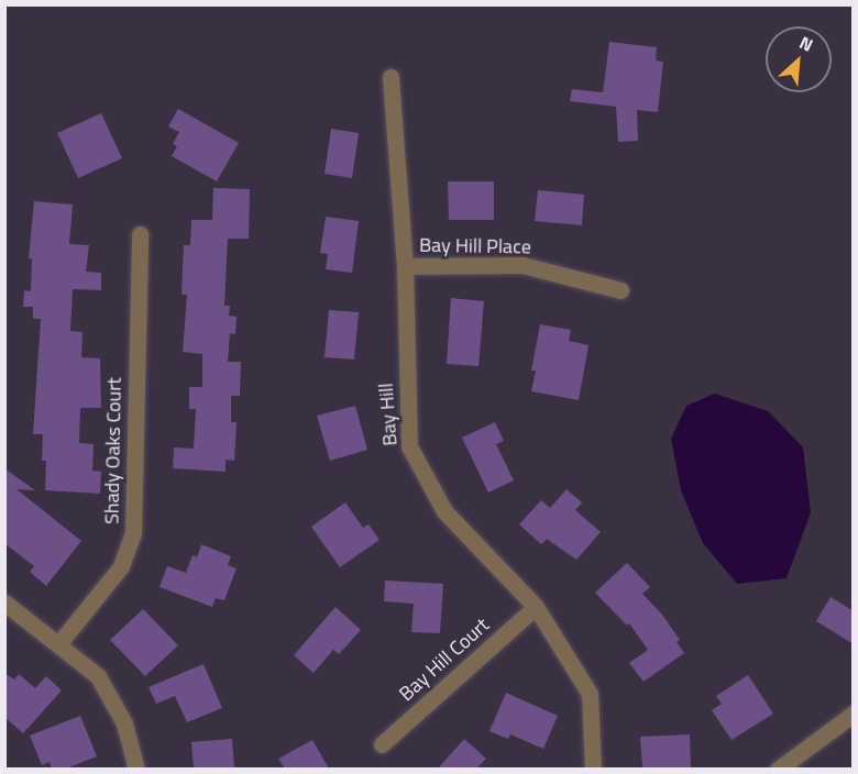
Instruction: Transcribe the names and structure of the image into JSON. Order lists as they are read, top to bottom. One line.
{"streets":{"street":["Bay Hill Place","Bay Hill","Shady Oaks Court","Bay Hill Court"]},"crossings":[["Bay Hill Place","Bay Hill"],["Bay Hill","Bay Hill Court"]],"north":"top right"}
